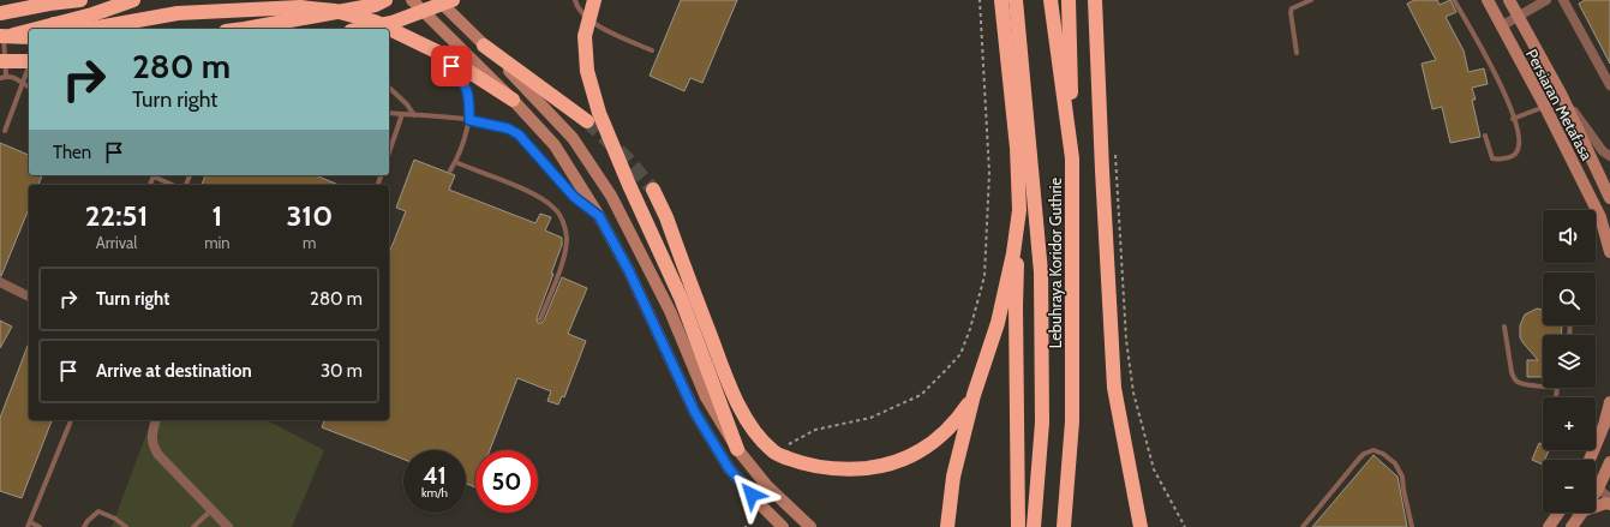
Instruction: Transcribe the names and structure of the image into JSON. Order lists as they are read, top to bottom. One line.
{"streets":{"highway":["Lebuhraya Koridor Guthrie"],"main road":["Persiaran Metafasa"]},"page":{"turn":["280 m","Turn right"],"then":"Then","eta":["22:51","Arrival","1","min","310","m"],"map_buttons":["+","−"],"list":[{"name":"Turn right","value":"280 m"},{"name":"Arrive at destination","value":"30 m"}],"speed":"41 km/h","limit":"50"}}
